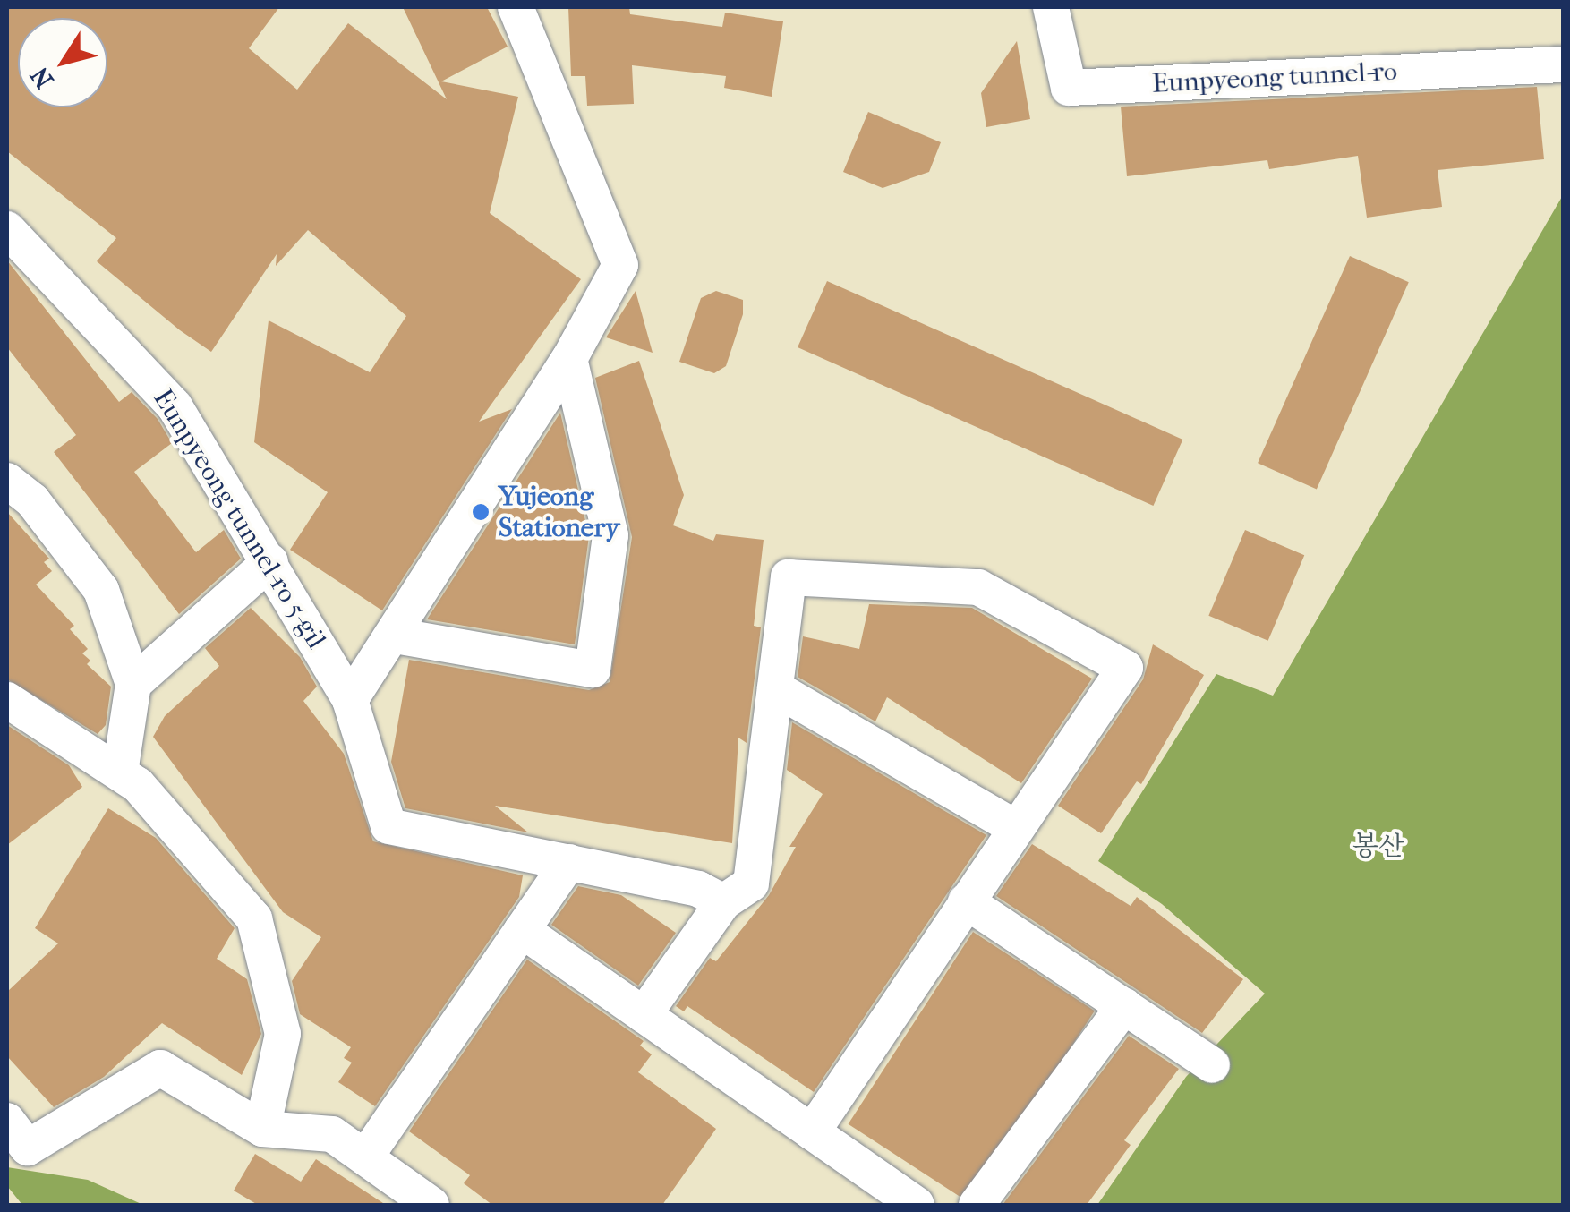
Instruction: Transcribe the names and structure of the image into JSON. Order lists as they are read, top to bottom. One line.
{"streets":{"street":["Eunpyeong tunnel-ro","Eunpyeong tunnel-ro 5-gil"]},"parks":["봉산"],"places":["Yujeong Stationery"],"north":"bottom left"}
